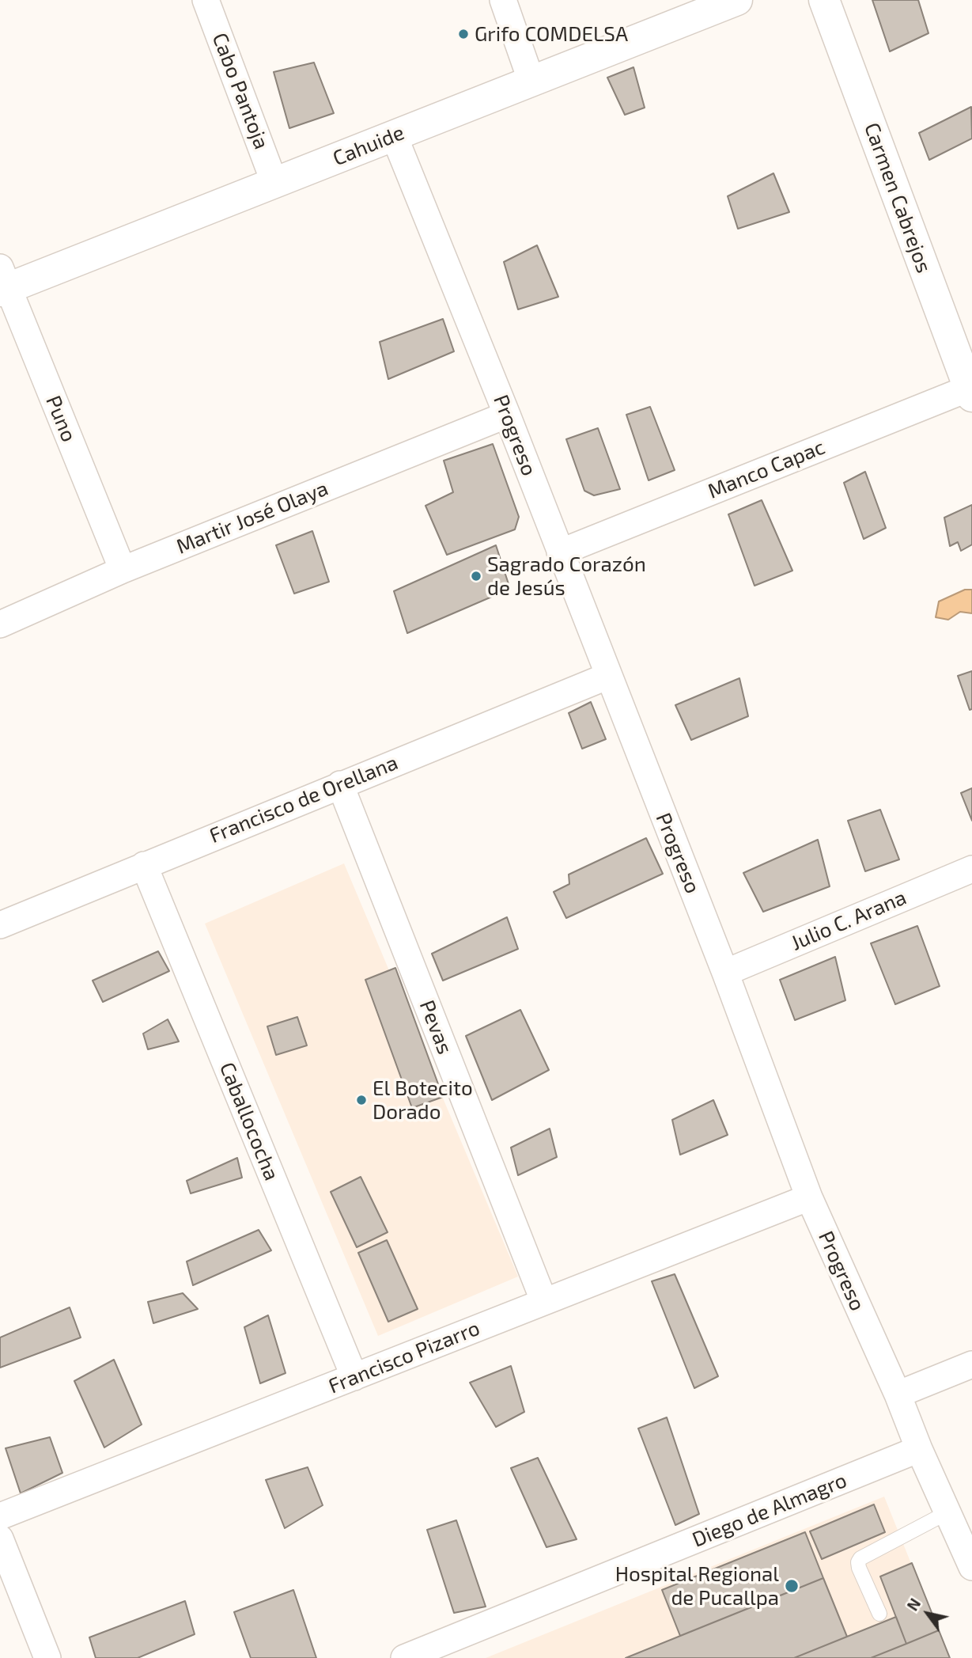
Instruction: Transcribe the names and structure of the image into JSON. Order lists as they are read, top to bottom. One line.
{"streets":{"main road":["Cahuide","Carmen Cabrejos"],"street":["Cabo Pantoja","Puno","Progreso","Manco Capac","Martir José Olaya","Francisco de Orellana","Julio C. Arana","Pevas","Caballococha","Francisco Pizarro","Diego de Almagro"]},"crossings":[["Cabo Pantoja","Cahuide"],["Cahuide","Puno"],["Cahuide","Progreso"],["Carmen Cabrejos","Manco Capac"],["Puno","Martir José Olaya"],["Progreso","Manco Capac"],["Progreso","Martir José Olaya"],["Progreso","Francisco de Orellana"],["Progreso","Julio C. Arana"],["Progreso","Francisco Pizarro"],["Progreso","Diego de Almagro"],["Francisco de Orellana","Pevas"],["Francisco de Orellana","Caballococha"],["Pevas","Francisco Pizarro"],["Caballococha","Francisco Pizarro"]],"places":["Grifo COMDELSA","Sagrado Corazón de Jesús","El Botecito Dorado","Hospital Regional de Pucallpa"],"north":"top left"}
